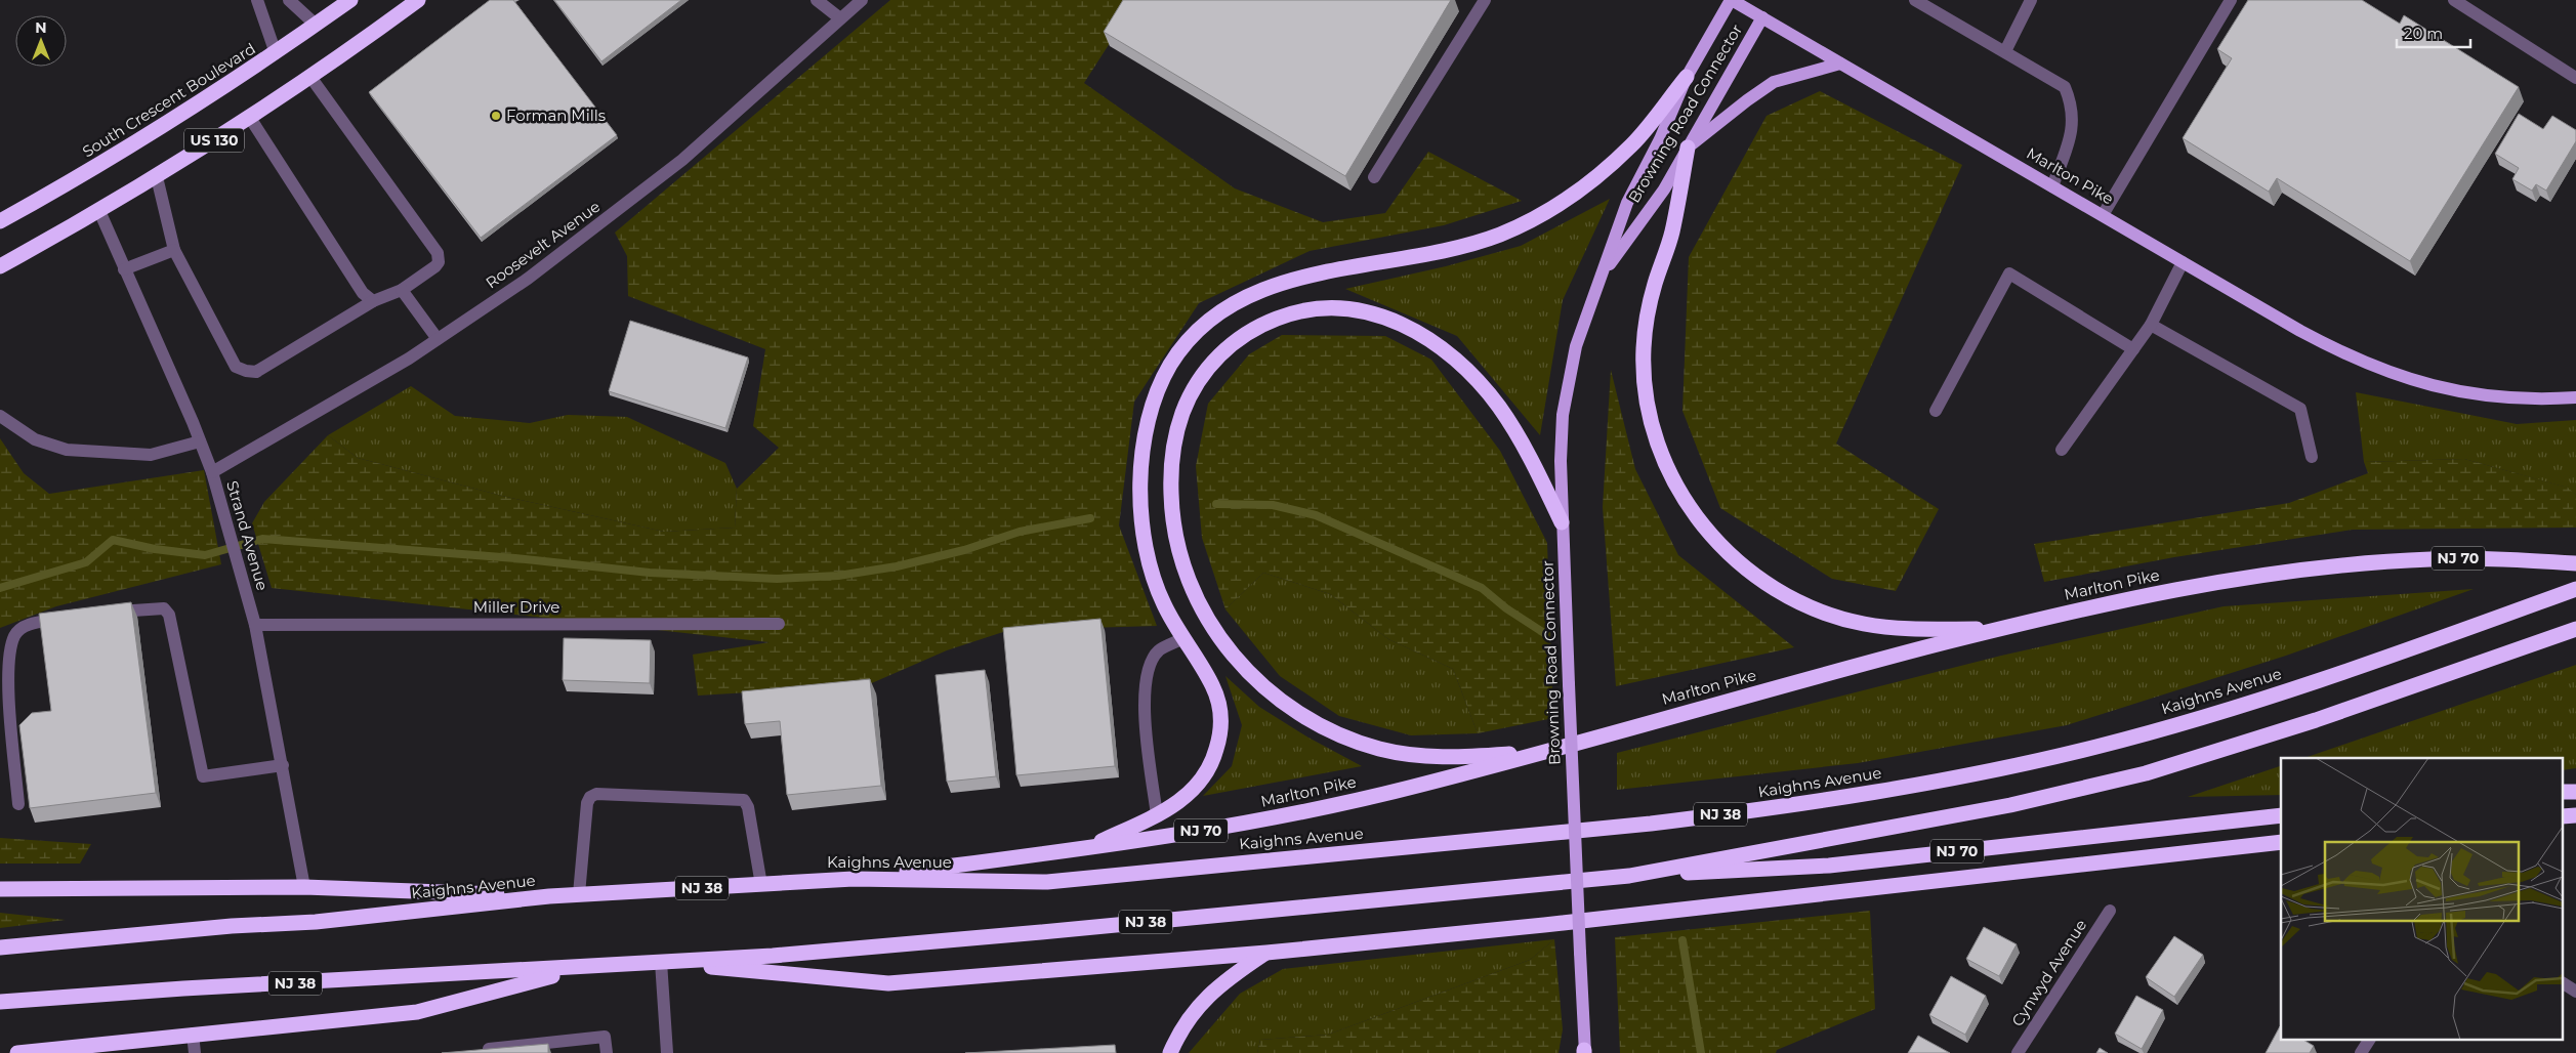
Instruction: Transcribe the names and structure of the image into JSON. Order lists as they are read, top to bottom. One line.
{"streets":{"highway":["South Crescent Boulevard","US 130","Marlton Pike","NJ 70","Kaighns Avenue","NJ 38"],"main road":["Browning Road Connector"],"street":["Roosevelt Avenue","Strand Avenue","Miller Drive","Cynwyd Avenue"]},"crossings":[["Browning Road Connector","Marlton Pike"],["US 130","Strand Avenue"],["Marlton Pike","Kaighns Avenue"],["Roosevelt Avenue","Strand Avenue"],["Strand Avenue","Miller Drive"],["NJ 70","NJ 38"]],"places":["Forman Mills"],"scale_bar":"20 m","north":"top"}
